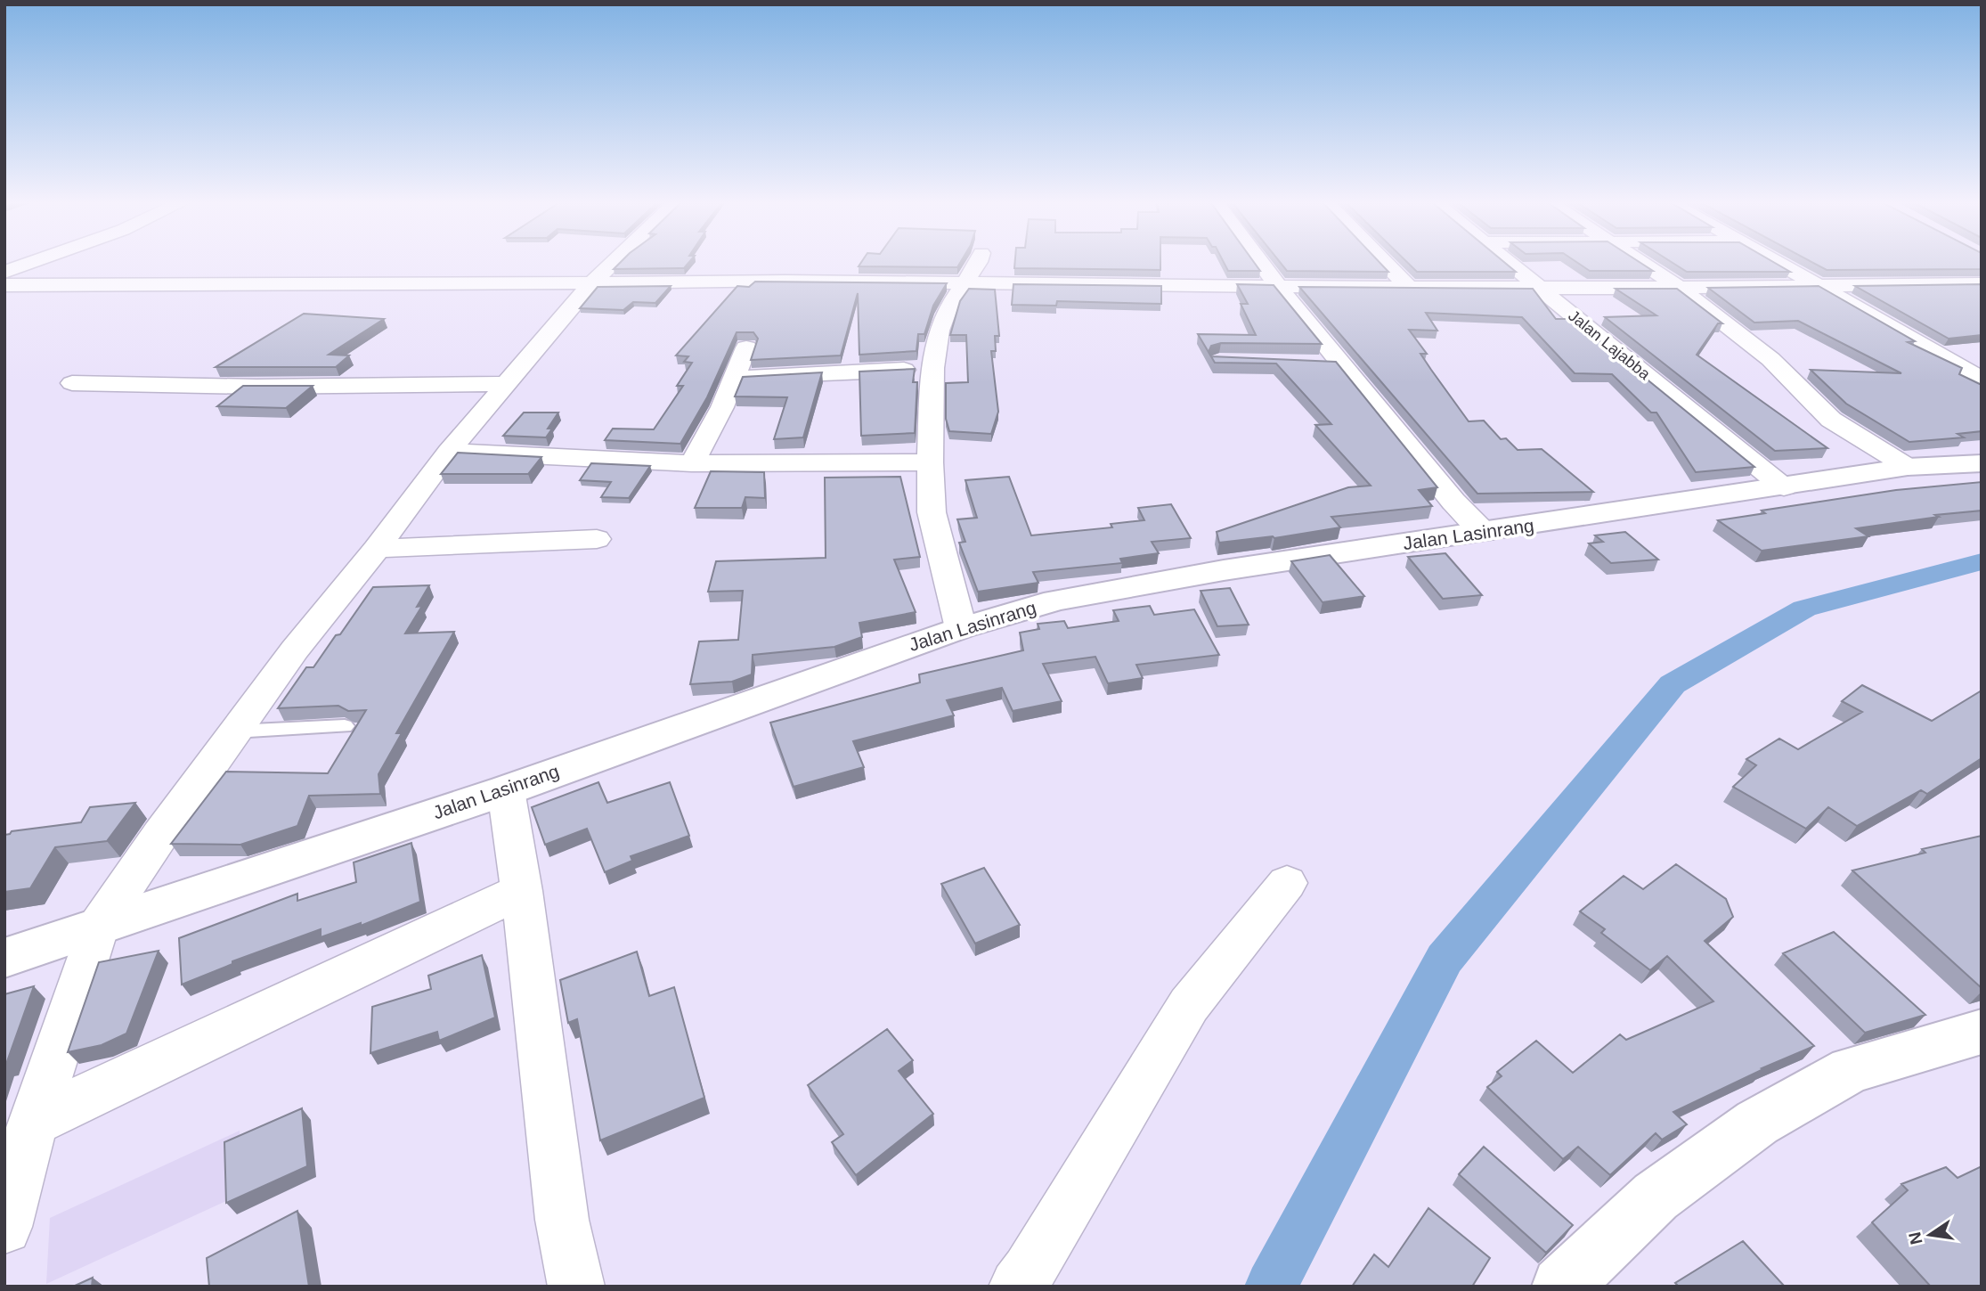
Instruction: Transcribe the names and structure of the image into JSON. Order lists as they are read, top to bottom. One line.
{"streets":{"street":["Jalan Lajabba","Jalan Lasinrang"]},"crossings":[["Jalan Lajabba","Jalan Lasinrang"]],"north":"left"}
